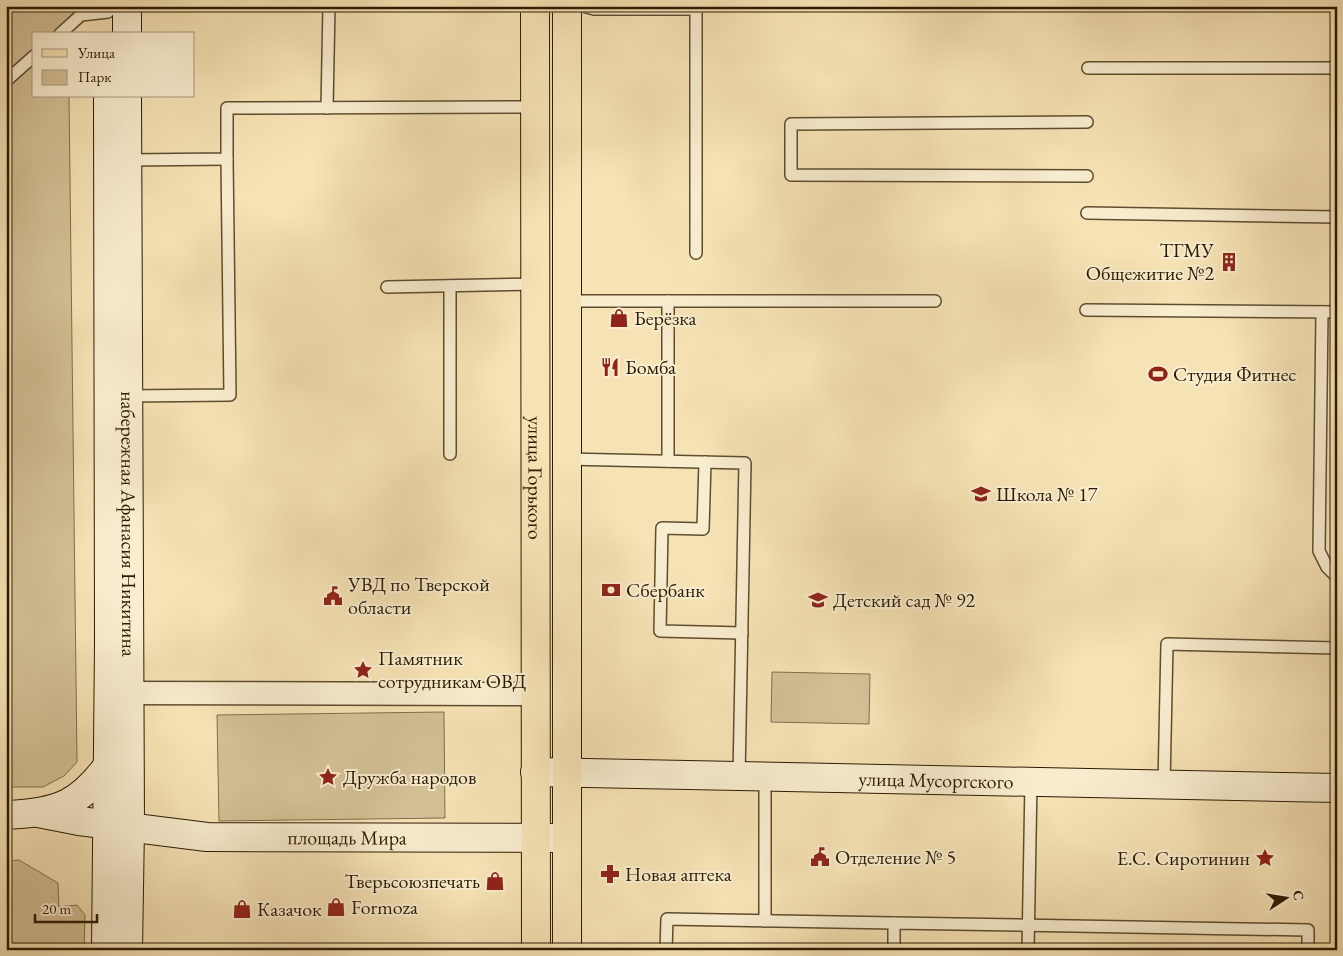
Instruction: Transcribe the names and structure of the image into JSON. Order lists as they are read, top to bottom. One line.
{"streets":{"main road":["улица Горького","набережная Афанасия Никитина","улица Мусоргского","площадь Мира"]},"crossings":[["улица Горького","улица Мусоргского"],["улица Горького","площадь Мира"],["набережная Афанасия Никитина","площадь Мира"]],"places":{"building":["ТГМУ Общежитие №2"],"shop":["Берёзка","Тверьсоюзпечать","Formoza","Казачок"],"restaurant":["Бомба"],"sports":["Студия Фитнес"],"school or university":["Школа № 17","Детский сад № 92"],"bank":["Сбербанк"],"public building":["УВД по Тверской области","Отделение № 5"],"place":["Памятник сотрудникам ОВД","Дружба народов","Е.С. Сиротинин"],"pharmacy":["Новая аптека"]},"legend":["Улица","Парк"],"scale_bar":"20 m","north":"right"}
